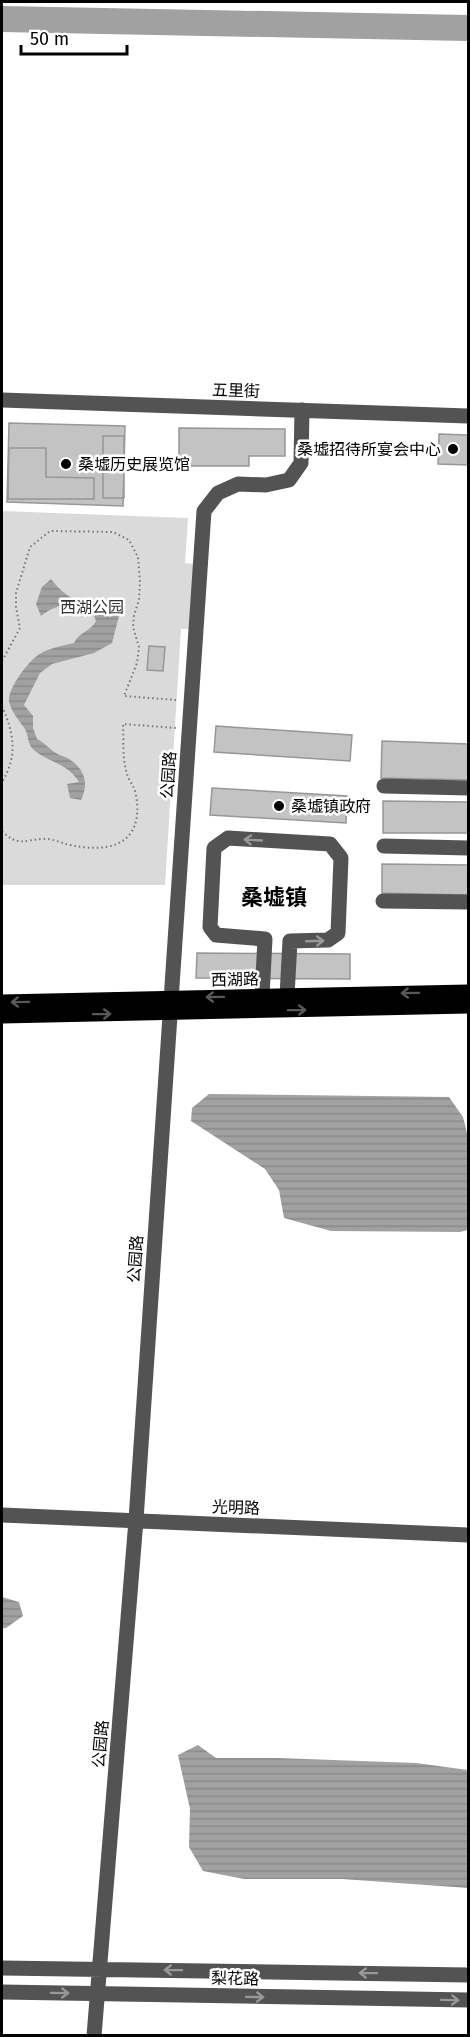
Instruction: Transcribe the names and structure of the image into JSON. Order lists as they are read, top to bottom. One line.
{"streets":{"main road":["西湖路"],"street":["五里街","公园路","光明路","梨花路"]},"crossings":[["五里街","公园路"],["公园路","西湖路"],["公园路","光明路"],["公园路","梨花路"]],"districts":["桑墟镇"],"parks":["西湖公园"],"places":["桑墟招待所宴会中心","桑墟历史展览馆","桑墟镇政府"],"scale_bar":"50 m"}
